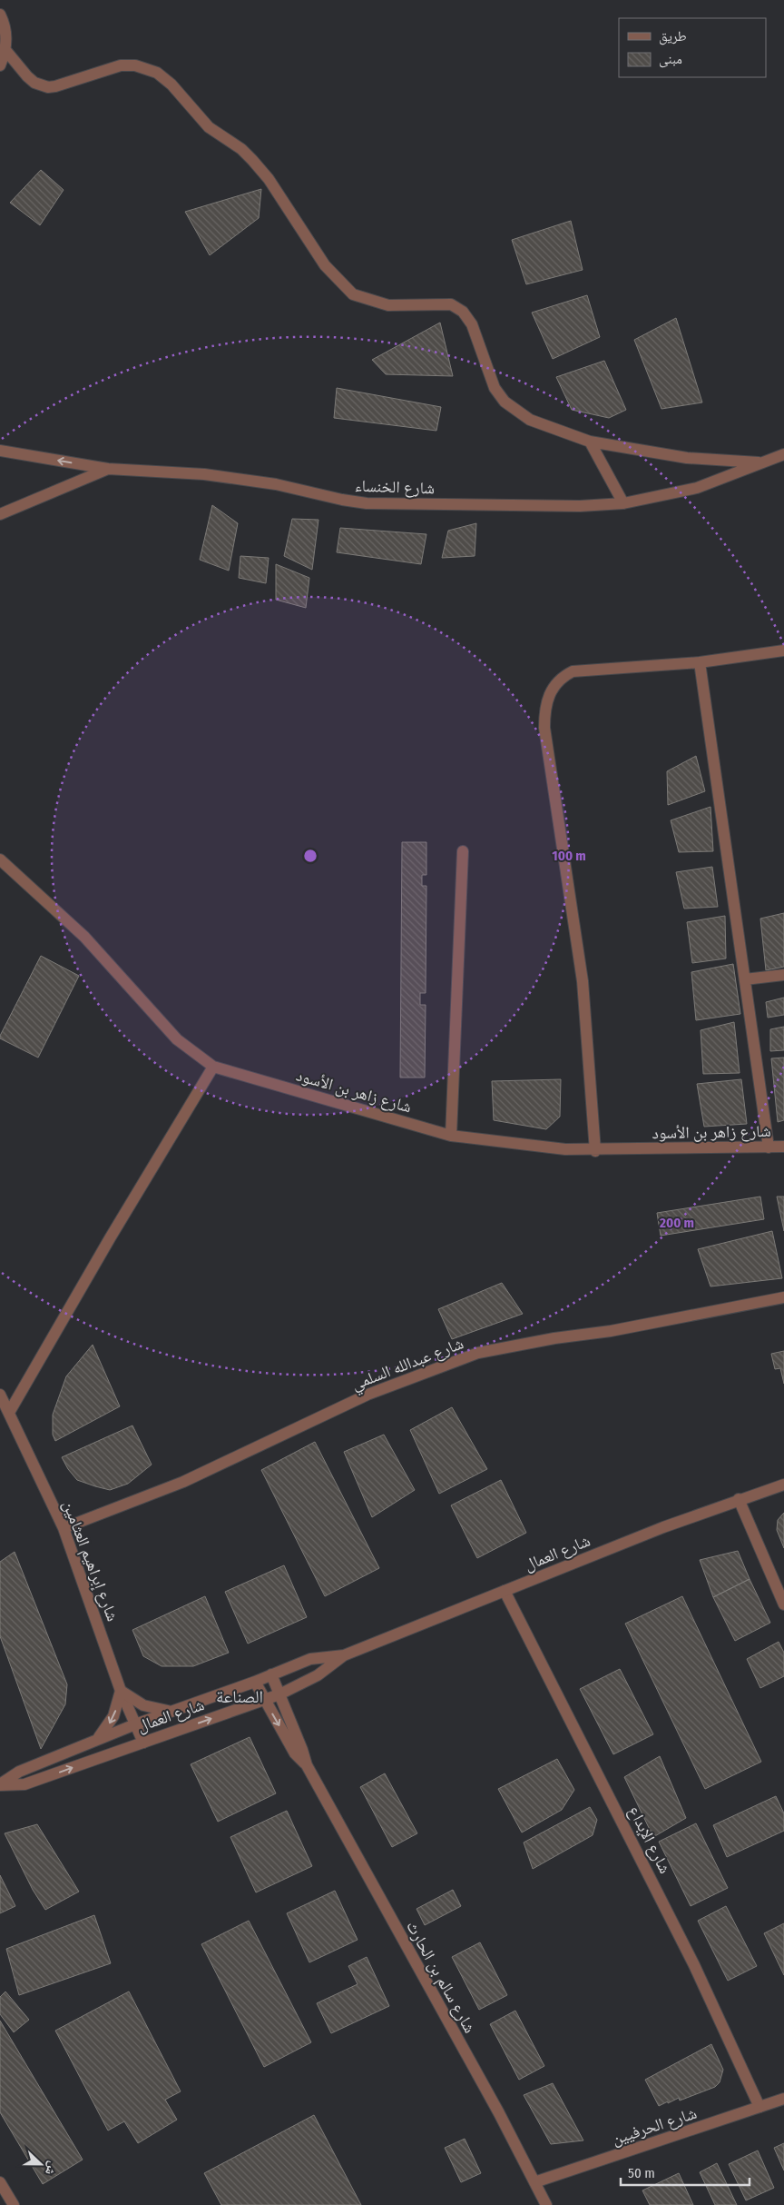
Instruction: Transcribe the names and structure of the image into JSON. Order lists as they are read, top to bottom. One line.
{"streets":{"street":["شارع الخنساء","شارع زاهر بن الأسود","شارع عبدالله السلمي","شارع العمال","شارع إبراهيم العثامين","شارع الإبداع","شارع سالم بن الحارث","شارع الحرفيين"]},"crossings":[["شارع عبدالله السلمي","شارع إبراهيم العثامين"],["شارع العمال","شارع إبراهيم العثامين"],["شارع العمال","شارع الإبداع"],["شارع العمال","شارع سالم بن الحارث"],["شارع الإبداع","شارع الحرفيين"],["شارع سالم بن الحارث","شارع الحرفيين"]],"districts":["الصناعة"],"legend":["طريق","مبنى"],"scale_bar":"50 m","north":"right","rings":["100 m","200 m"]}
